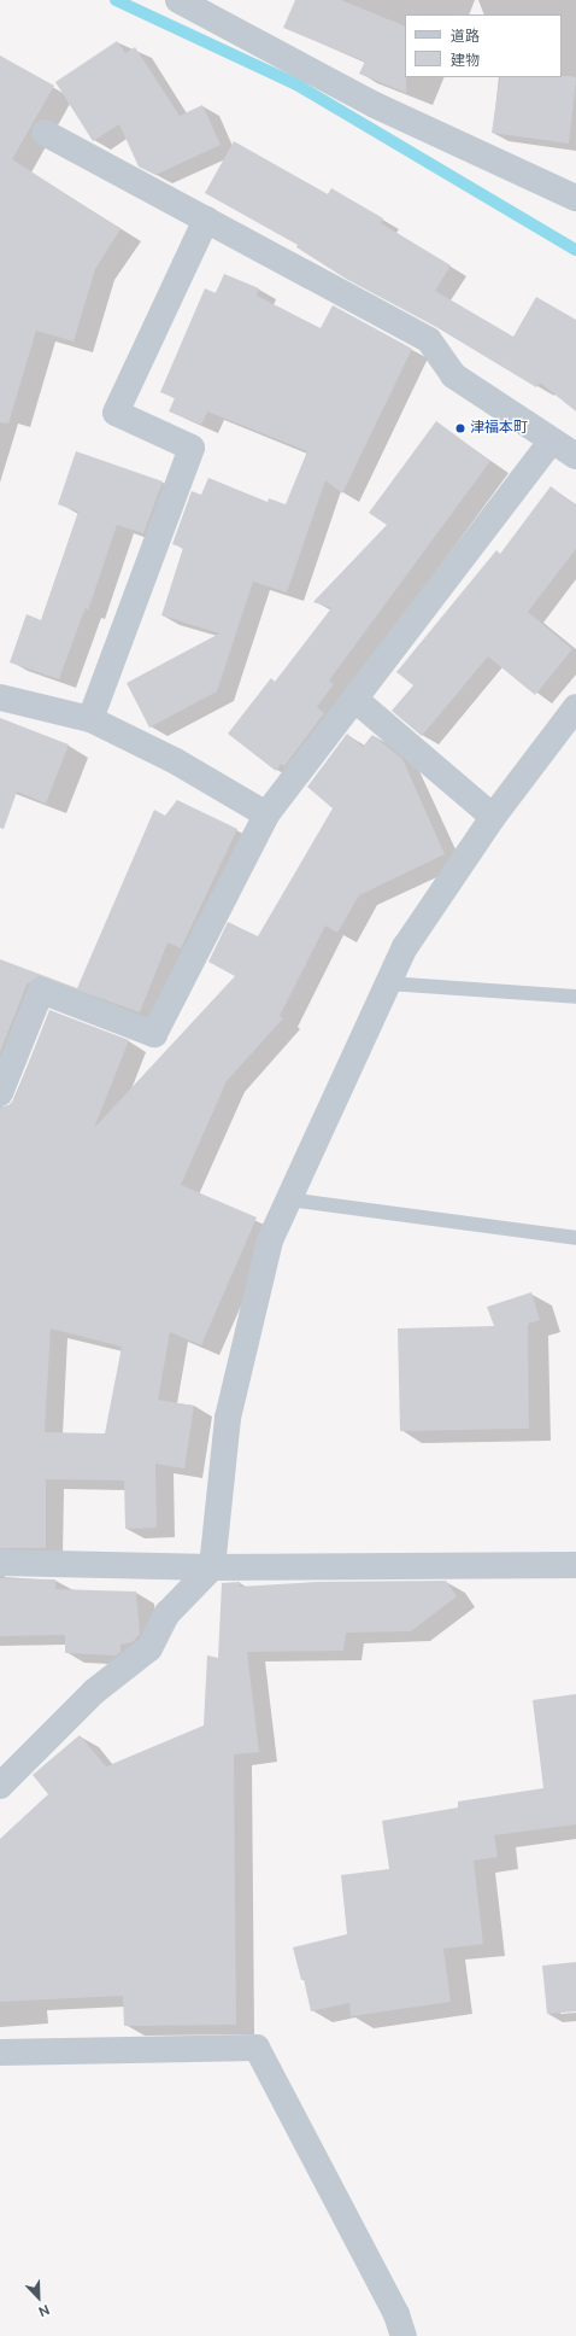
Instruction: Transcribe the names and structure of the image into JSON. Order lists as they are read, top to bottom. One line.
{"places":["津福本町"],"legend":["道路","建物"],"north":"bottom right"}
